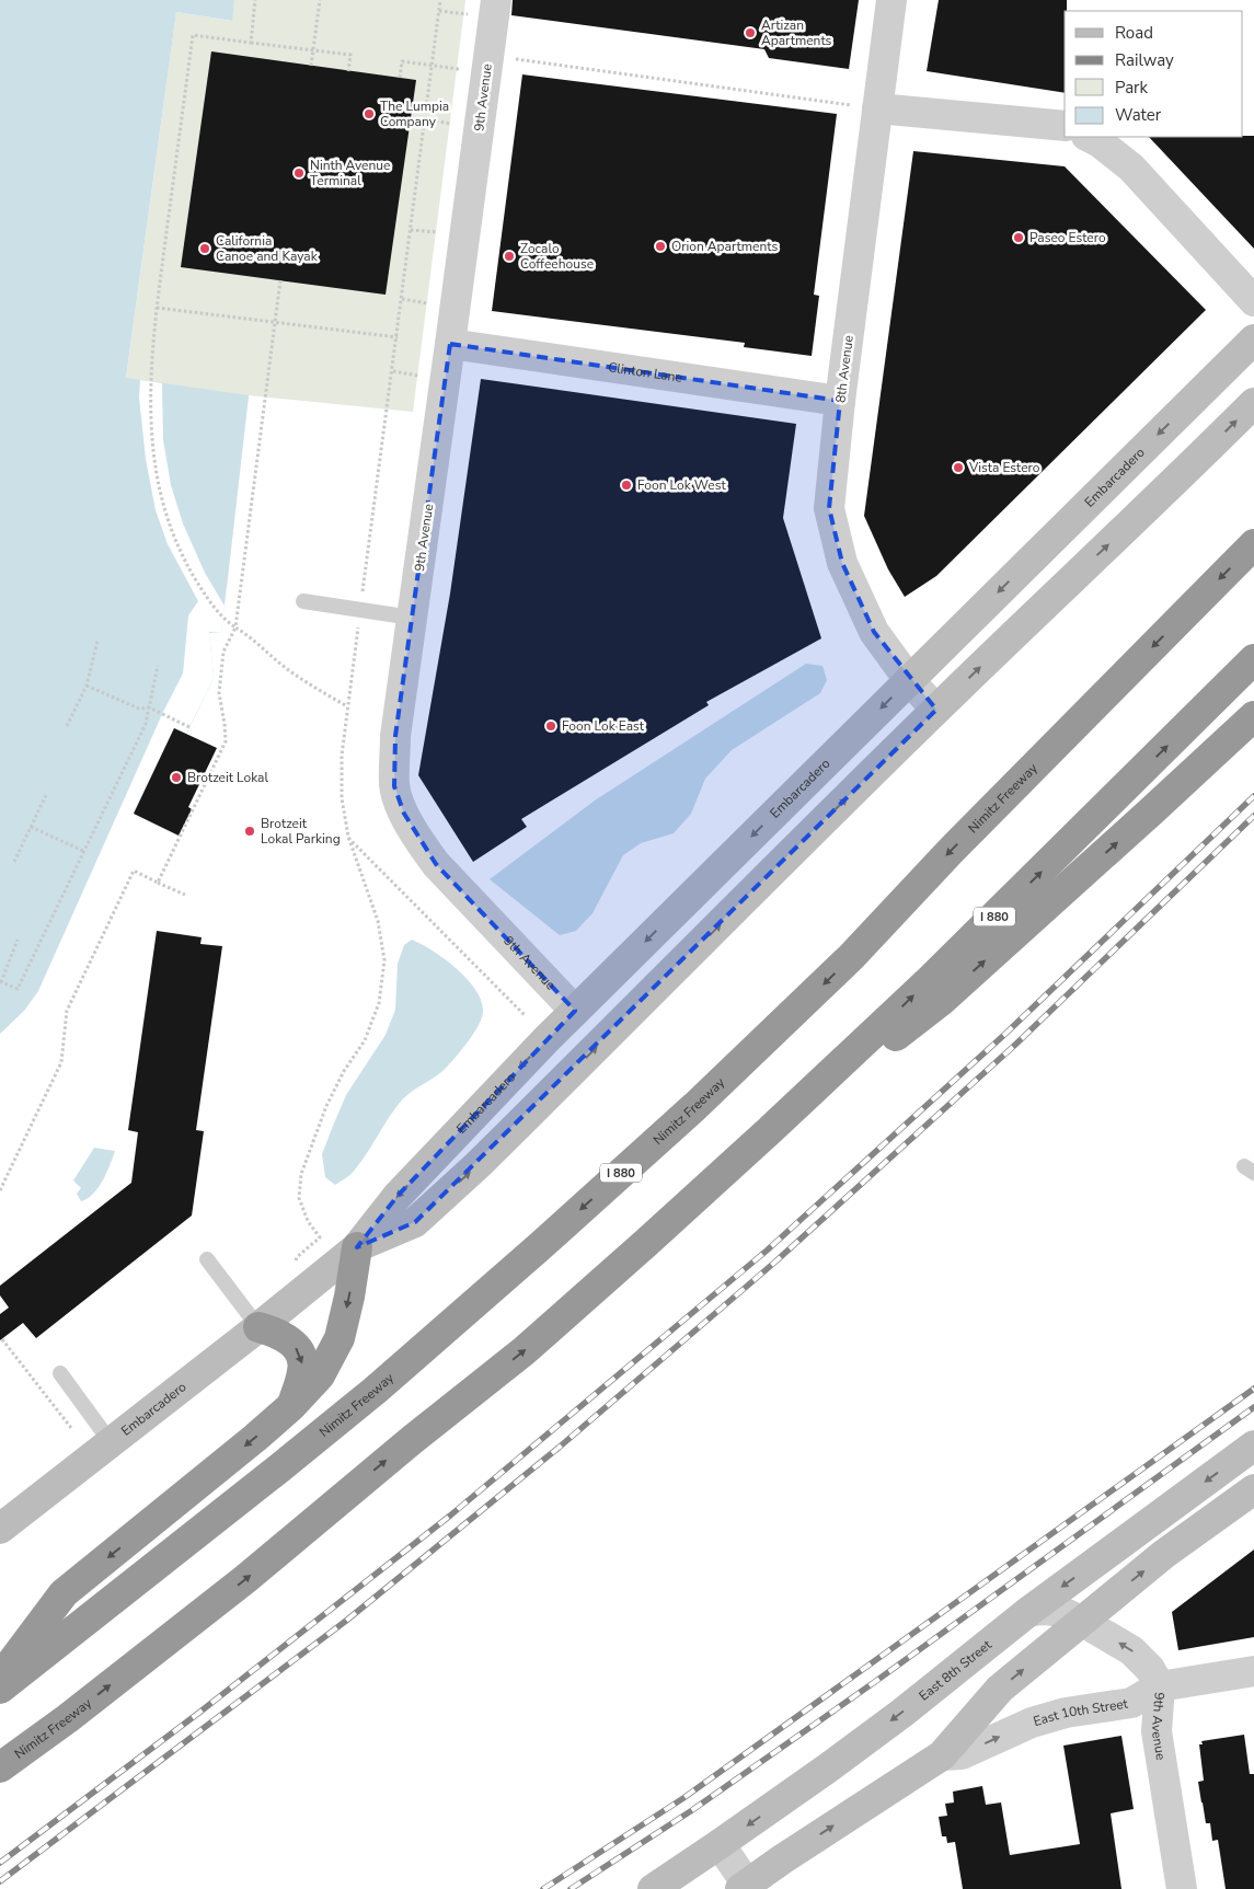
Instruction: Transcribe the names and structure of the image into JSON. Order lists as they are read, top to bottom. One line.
{"streets":{"highway":["Nimitz Freeway","I 880"],"main road":["Embarcadero","East 8th Street"],"street":["9th Avenue","8th Avenue","Clinton Lane","East 10th Street"]},"crossings":[["9th Avenue","Clinton Lane"],["9th Avenue","Embarcadero"],["9th Avenue","East 8th Street"],["9th Avenue","East 10th Street"],["8th Avenue","Clinton Lane"],["8th Avenue","Embarcadero"]],"one_way":["East 10th Street"],"places":["Artizan Apartments","The Lumpia Company","Ninth Avenue Terminal","Paseo Estero","Orion Apartments","California Canoe and Kayak","Zocalo Coffeehouse","Vista Estero","Foon Lok West","Foon Lok East","Brotzeit Lokal","Brotzeit Lokal Parking"],"legend":["Road","Railway","Park","Water"]}
